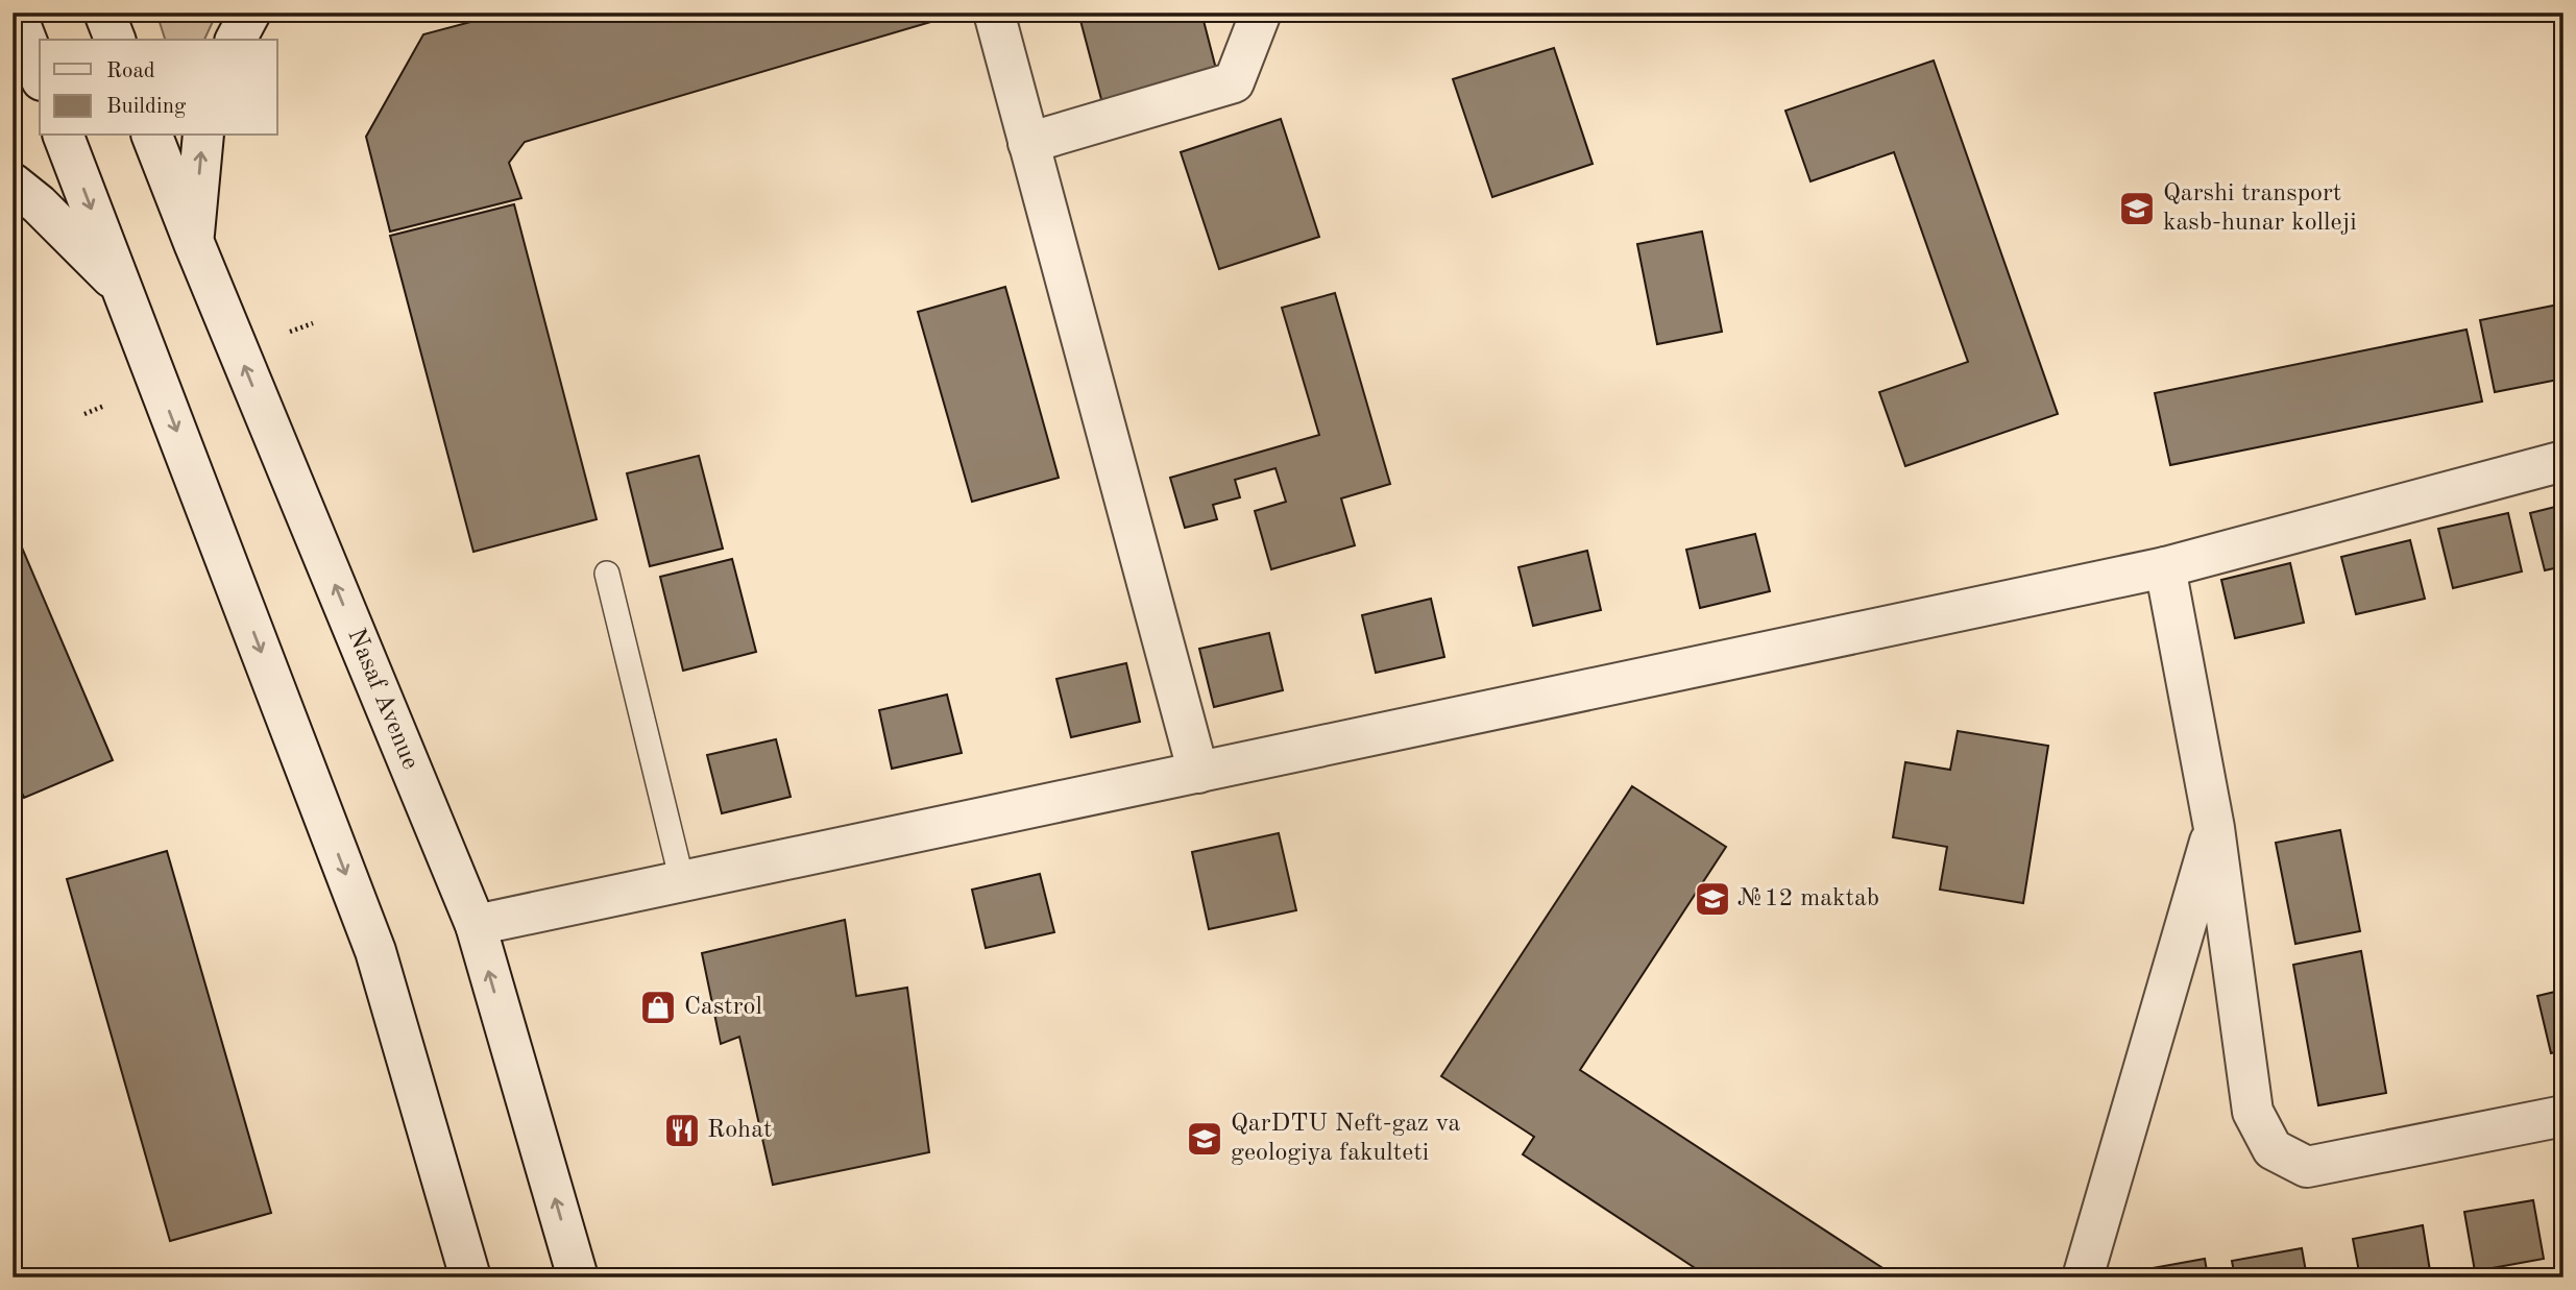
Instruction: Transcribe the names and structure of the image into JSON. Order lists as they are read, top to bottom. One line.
{"streets":{"street":["Nasaf Avenue"]},"places":{"school or university":["Qarshi transport kasb-hunar kolleji","№12 maktab","QarDTU Neft-gaz va geologiya fakulteti"],"shop":["Castrol"],"restaurant":["Rohat"]},"legend":["Road","Building"]}
